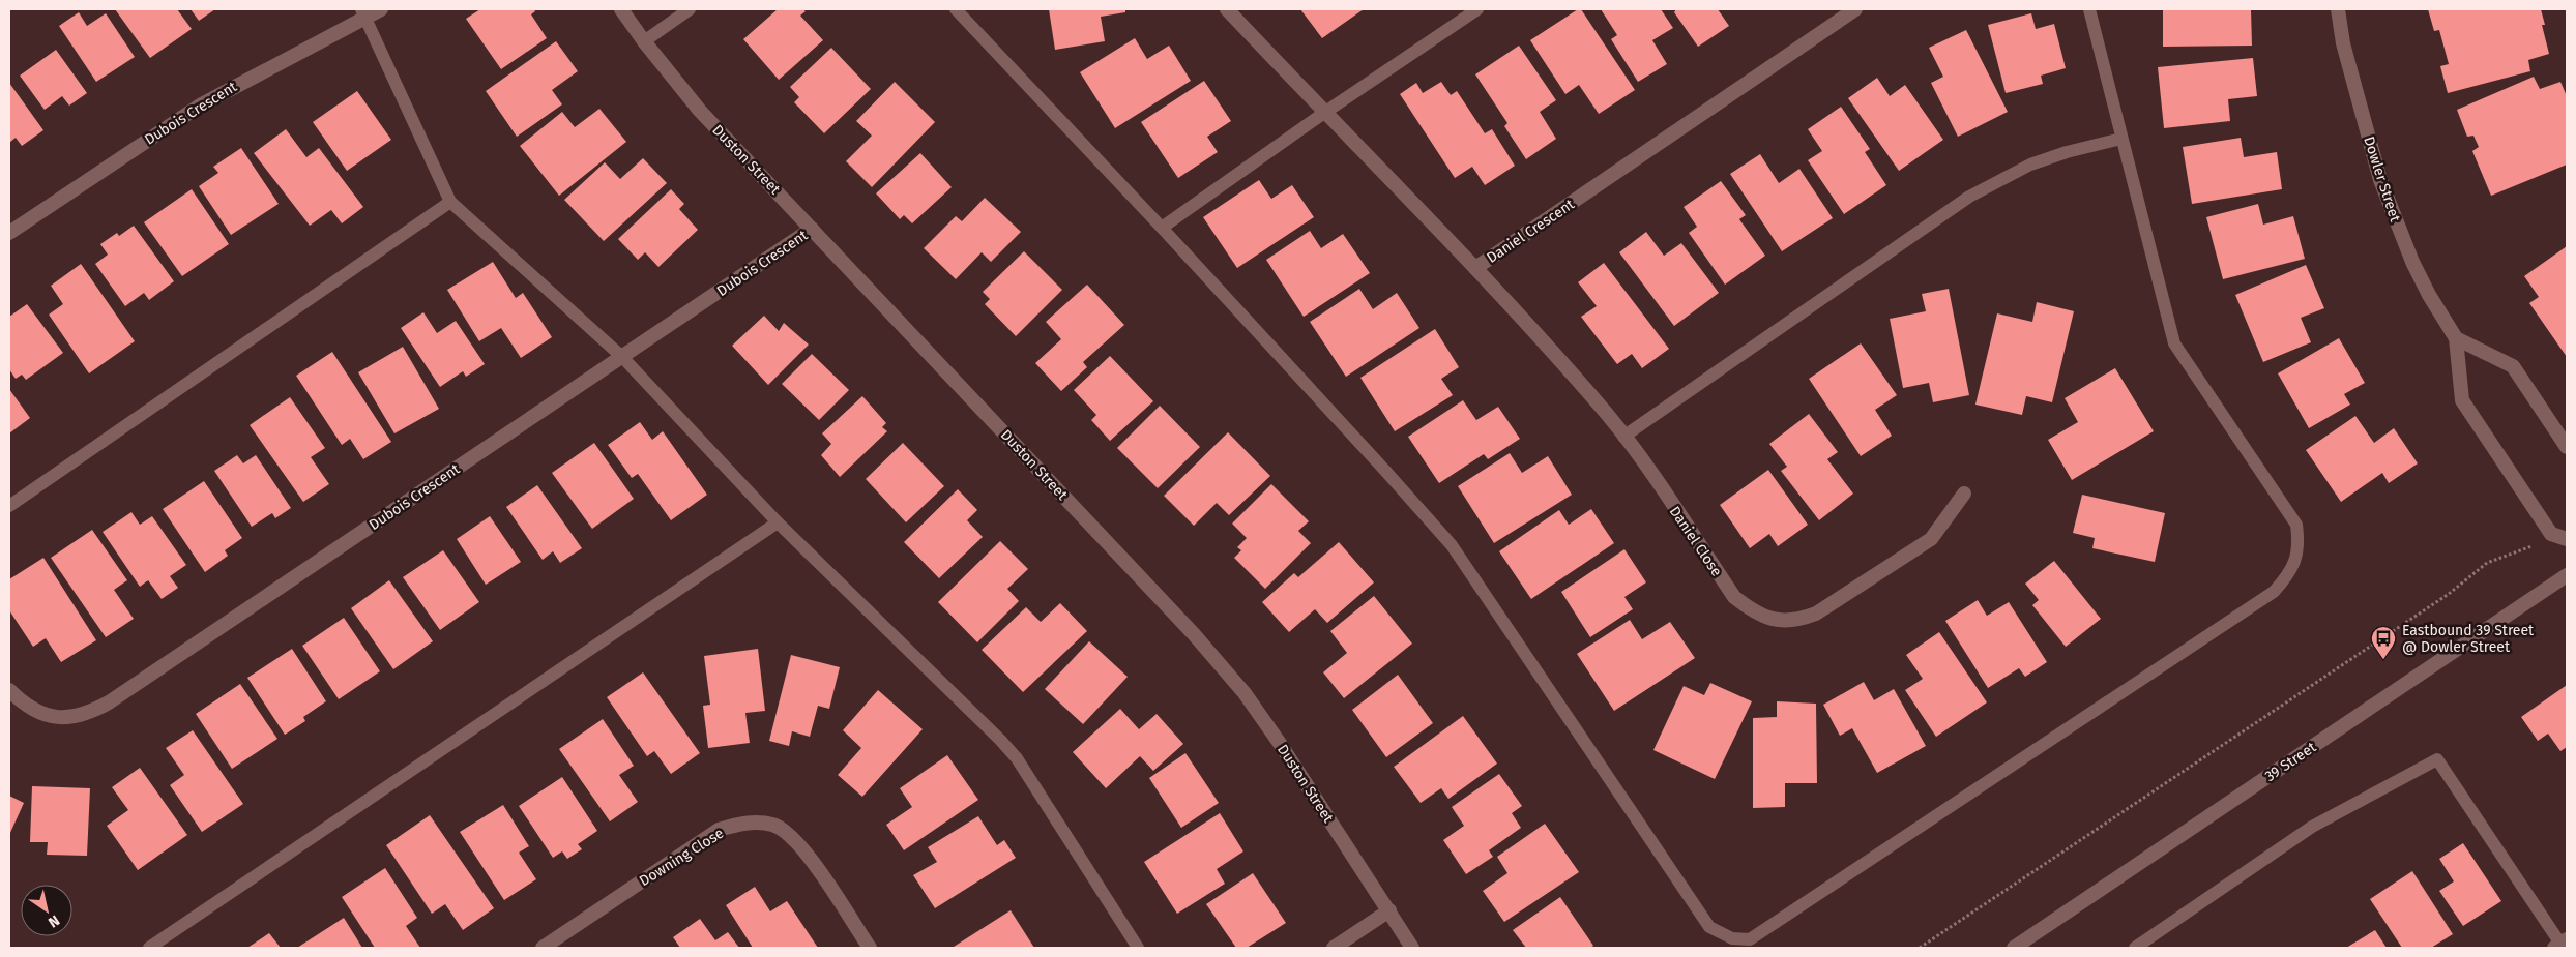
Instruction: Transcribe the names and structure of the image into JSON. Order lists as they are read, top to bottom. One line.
{"streets":{"street":["Dubois Crescent","Duston Street","Dowler Street","Daniel Crescent","Daniel Close","39 Street","Downing Close"]},"crossings":[["Dubois Crescent","Duston Street"],["Daniel Crescent","Daniel Close"]],"places":{"bus stop":["Eastbound 39 Street @ Dowler Street"]},"north":"bottom right"}
